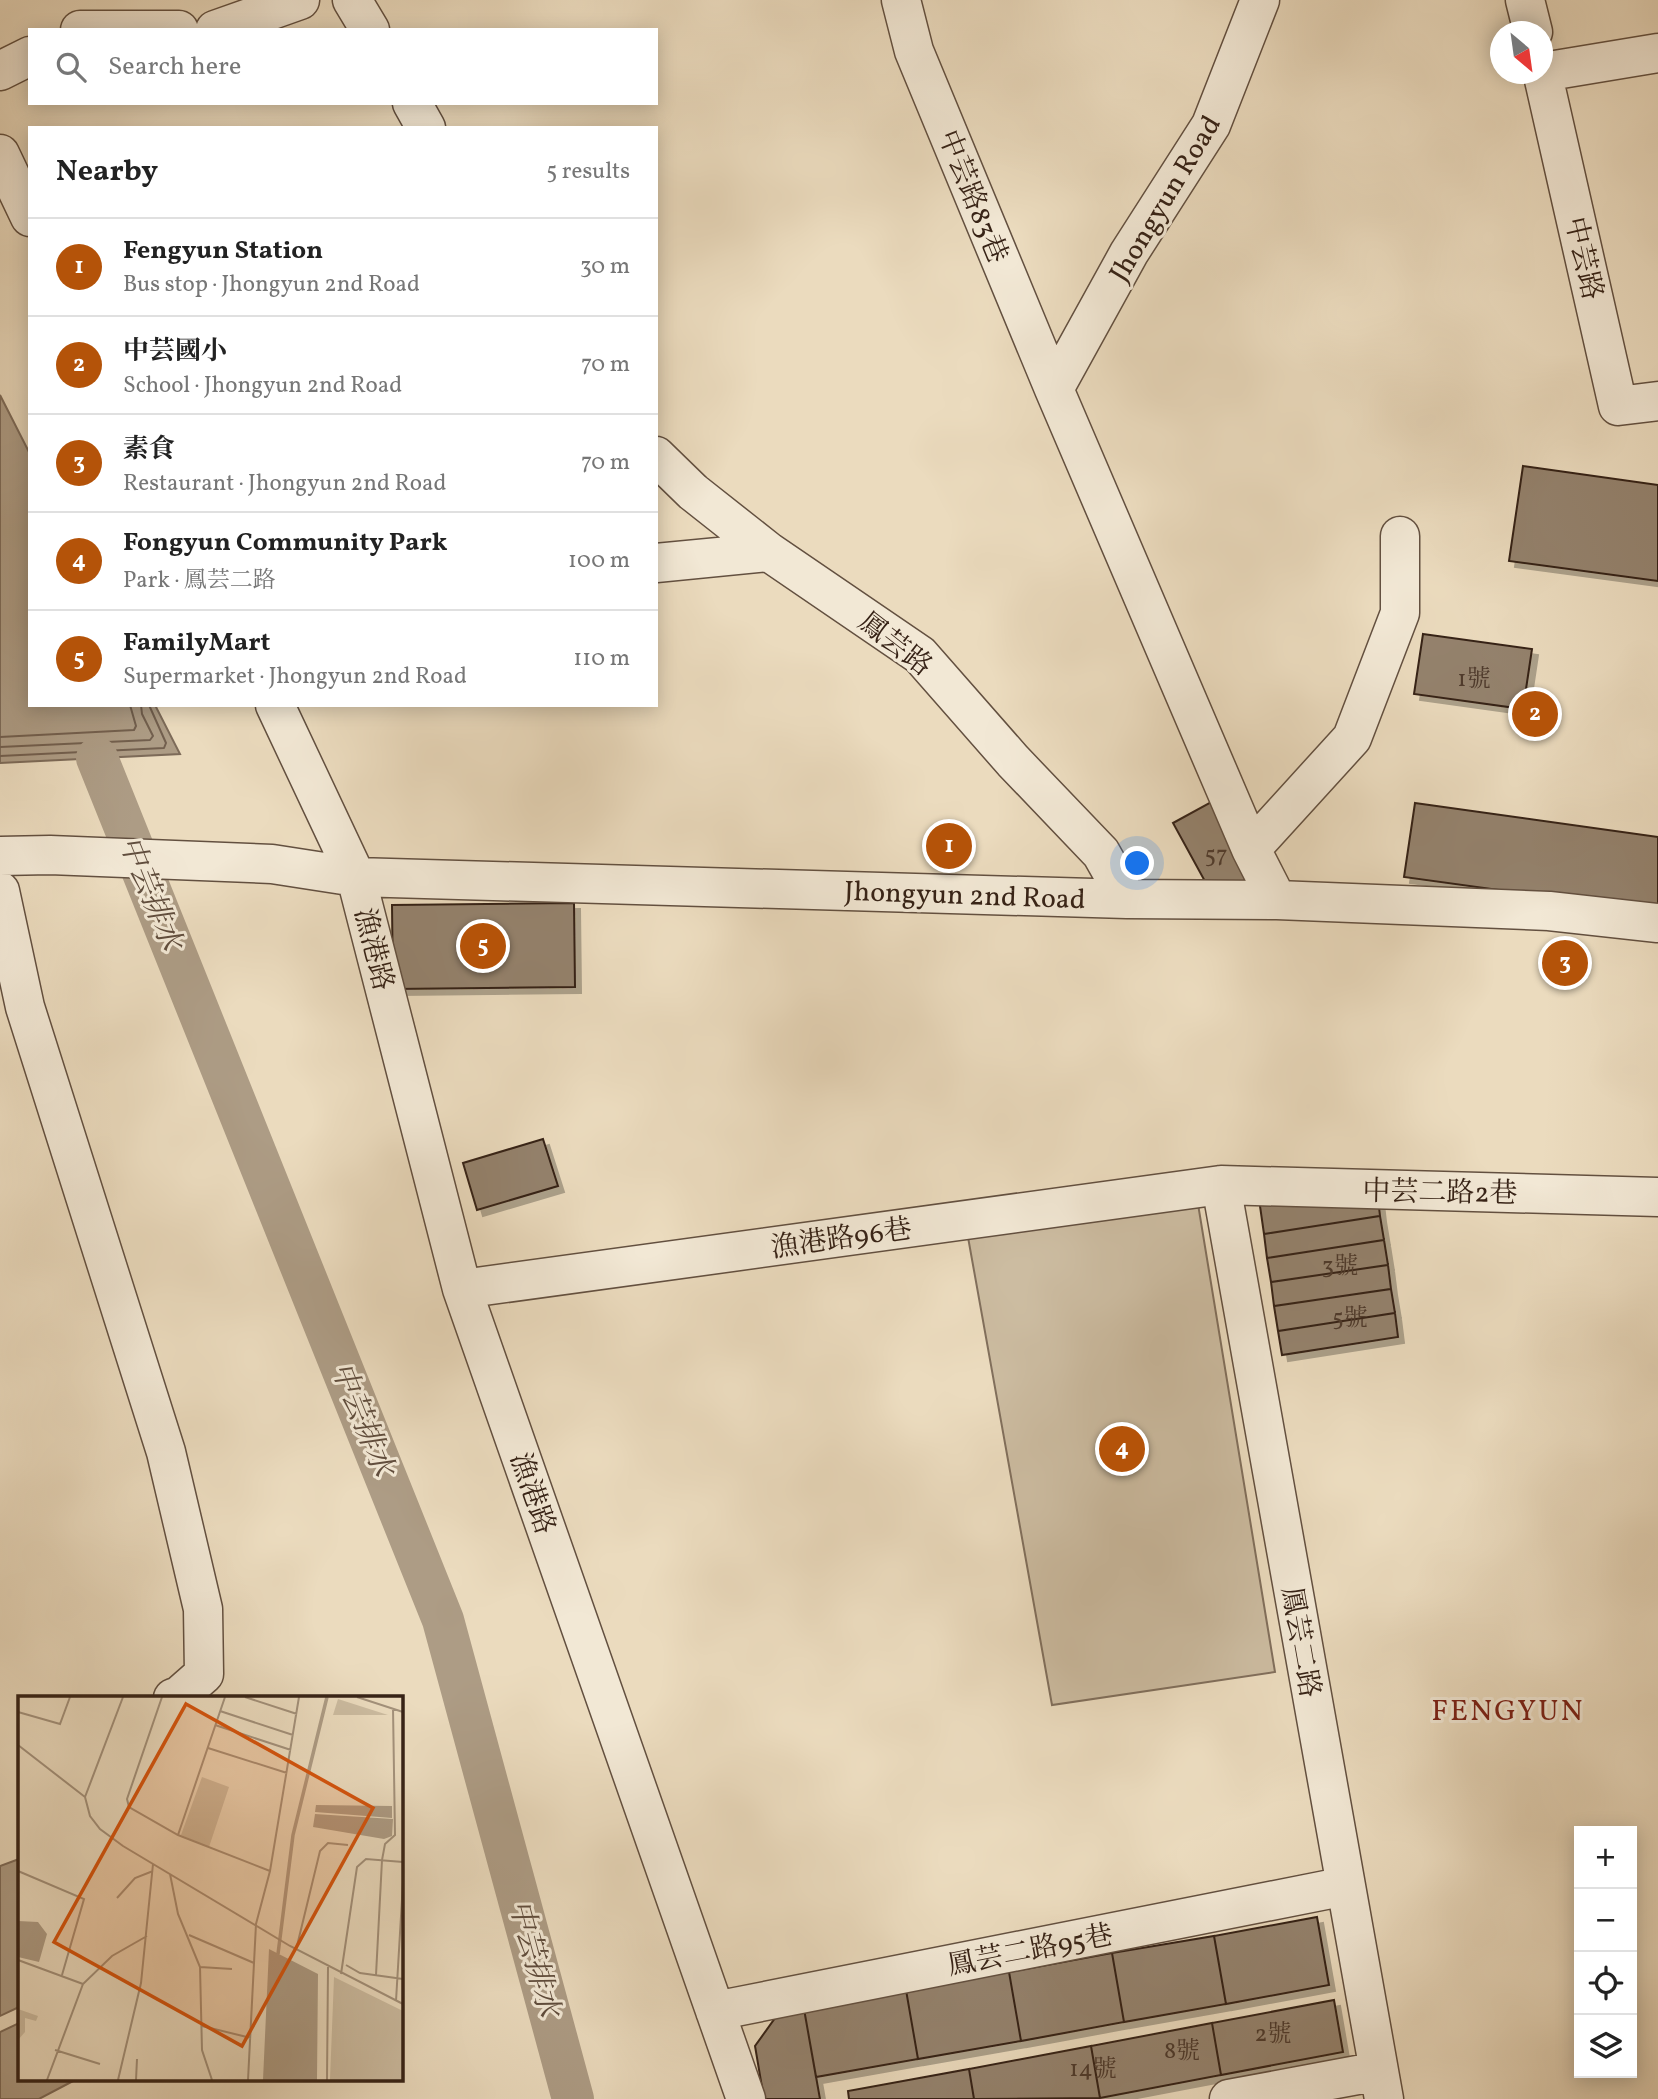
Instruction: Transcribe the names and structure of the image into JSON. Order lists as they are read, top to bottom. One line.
{"streets":{"street":["中芸路83巷","Jhongyun Road","中芸路","鳳芸路","Jhongyun 2nd Road","漁港路","中芸二路2巷","漁港路96巷","鳳芸二路","鳳芸二路95巷"]},"crossings":[["中芸路83巷","Jhongyun Road"],["中芸路83巷","Jhongyun 2nd Road"],["鳳芸路","Jhongyun 2nd Road"],["Jhongyun 2nd Road","漁港路"],["漁港路","漁港路96巷"],["漁港路","鳳芸二路95巷"],["中芸二路2巷","漁港路96巷"],["中芸二路2巷","鳳芸二路"],["漁港路96巷","鳳芸二路"],["鳳芸二路","鳳芸二路95巷"]],"districts":["FENGYUN"],"water":["中芸排水"],"house_numbers":["1號","57","3號","5號","2號","8號","14號"],"north":"bottom right","page":{"search":"Search here","heading":["Nearby","5 results"],"list":[{"mark":"1","name":"Fengyun Station","note":"Bus stop · Jhongyun 2nd Road","value":"30 m"},{"mark":"2","name":"中芸國小","note":"School · Jhongyun 2nd Road","value":"70 m"},{"mark":"3","name":"素食","note":"Restaurant · Jhongyun 2nd Road","value":"70 m"},{"mark":"4","name":"Fongyun Community Park","note":"Park · 鳳芸二路","value":"100 m"},{"mark":"5","name":"FamilyMart","note":"Supermarket · Jhongyun 2nd Road","value":"110 m"}],"pins":["2","1","5","3","4"],"map_buttons":["+","−"]}}
